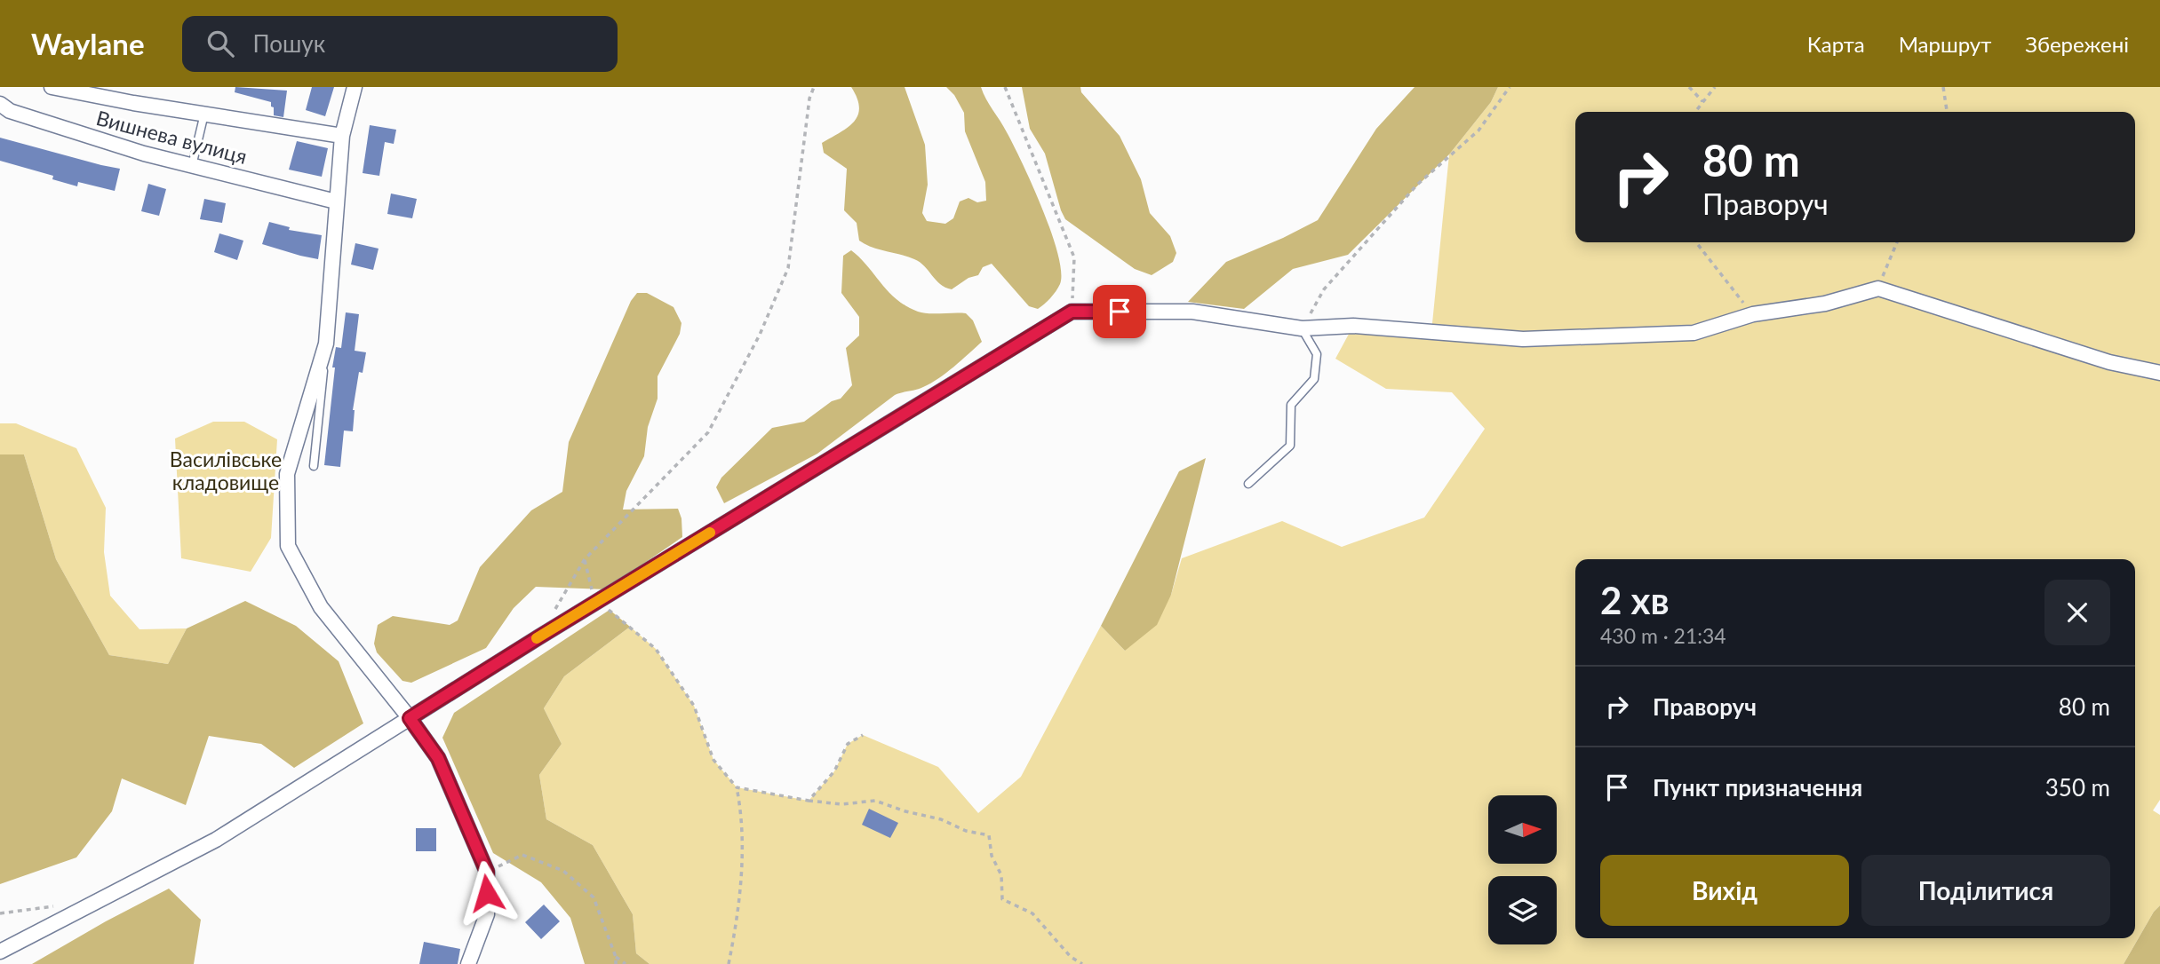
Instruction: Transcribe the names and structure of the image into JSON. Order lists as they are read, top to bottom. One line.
{"streets":{"street":["Вишнева вулиця"]},"parks":["Василівське кладовище"],"north":"right","page":{"header":"Waylane","search":"Пошук","nav":["Карта","Маршрут","Збережені"],"turn":["80 m","Праворуч"],"heading":["2 хв","430 m · 21:34"],"list":[{"name":"Праворуч","value":"80 m"},{"name":"Пункт призначення","value":"350 m"}],"buttons":["Вихід","Поділитися"]}}
